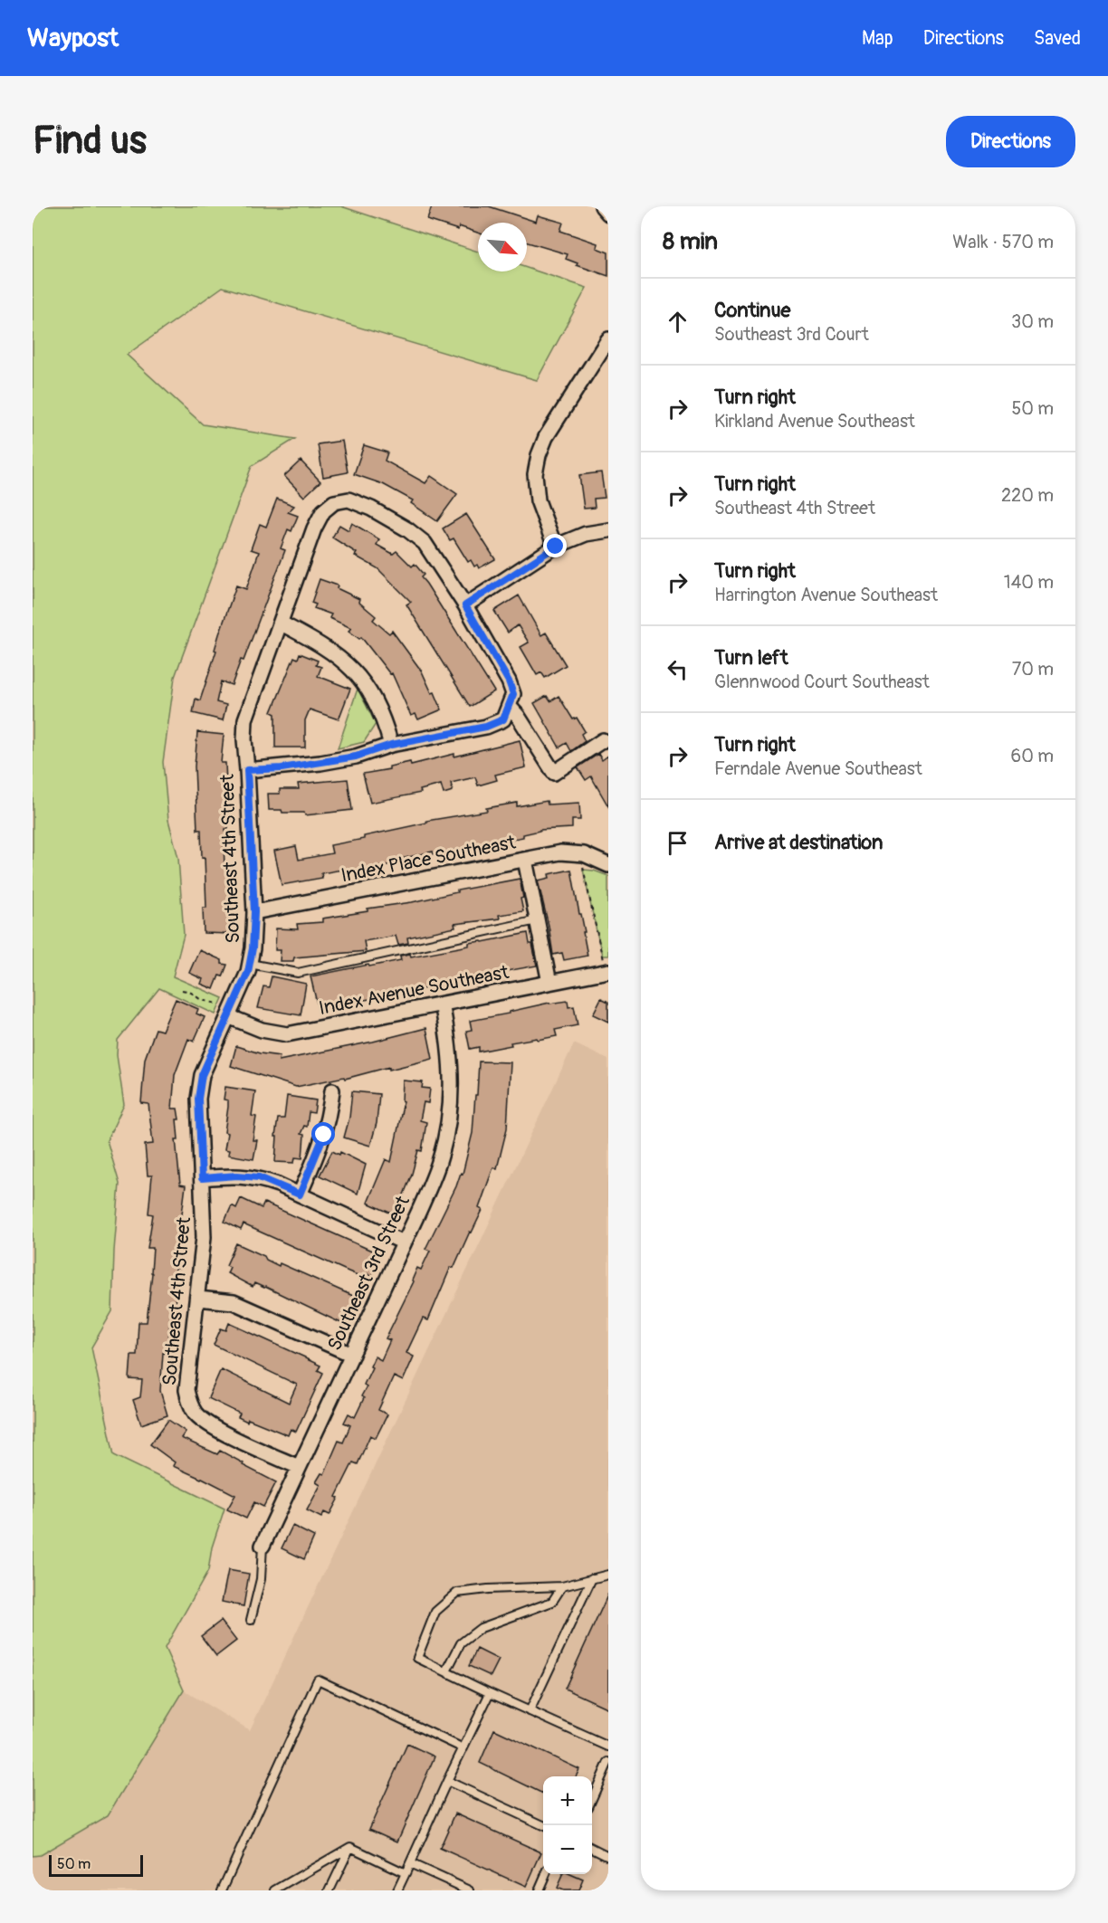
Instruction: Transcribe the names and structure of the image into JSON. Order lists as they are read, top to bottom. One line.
{"streets":{"street":["Southeast 4th Street","Index Place Southeast","Index Avenue Southeast","Southeast 3rd Street"]},"crossings":[["Southeast 4th Street","Index Place Southeast"],["Southeast 4th Street","Index Avenue Southeast"],["Southeast 4th Street","Southeast 3rd Street"],["Index Avenue Southeast","Southeast 3rd Street"]],"scale_bar":"50 m","north":"bottom right","page":{"header":"Waypost","nav":["Map","Directions","Saved"],"buttons":"Directions","title":"Find us","heading":["8 min","Walk · 570 m"],"list":[["Continue","Southeast 3rd Court","30 m"],["Turn right","Kirkland Avenue Southeast","50 m"],["Turn right","Southeast 4th Street","220 m"],["Turn right","Harrington Avenue Southeast","140 m"],["Turn left","Glennwood Court Southeast","70 m"],["Turn right","Ferndale Avenue Southeast","60 m"],"Arrive at destination"],"map_buttons":["+","−"],"scale":"50 m"}}
